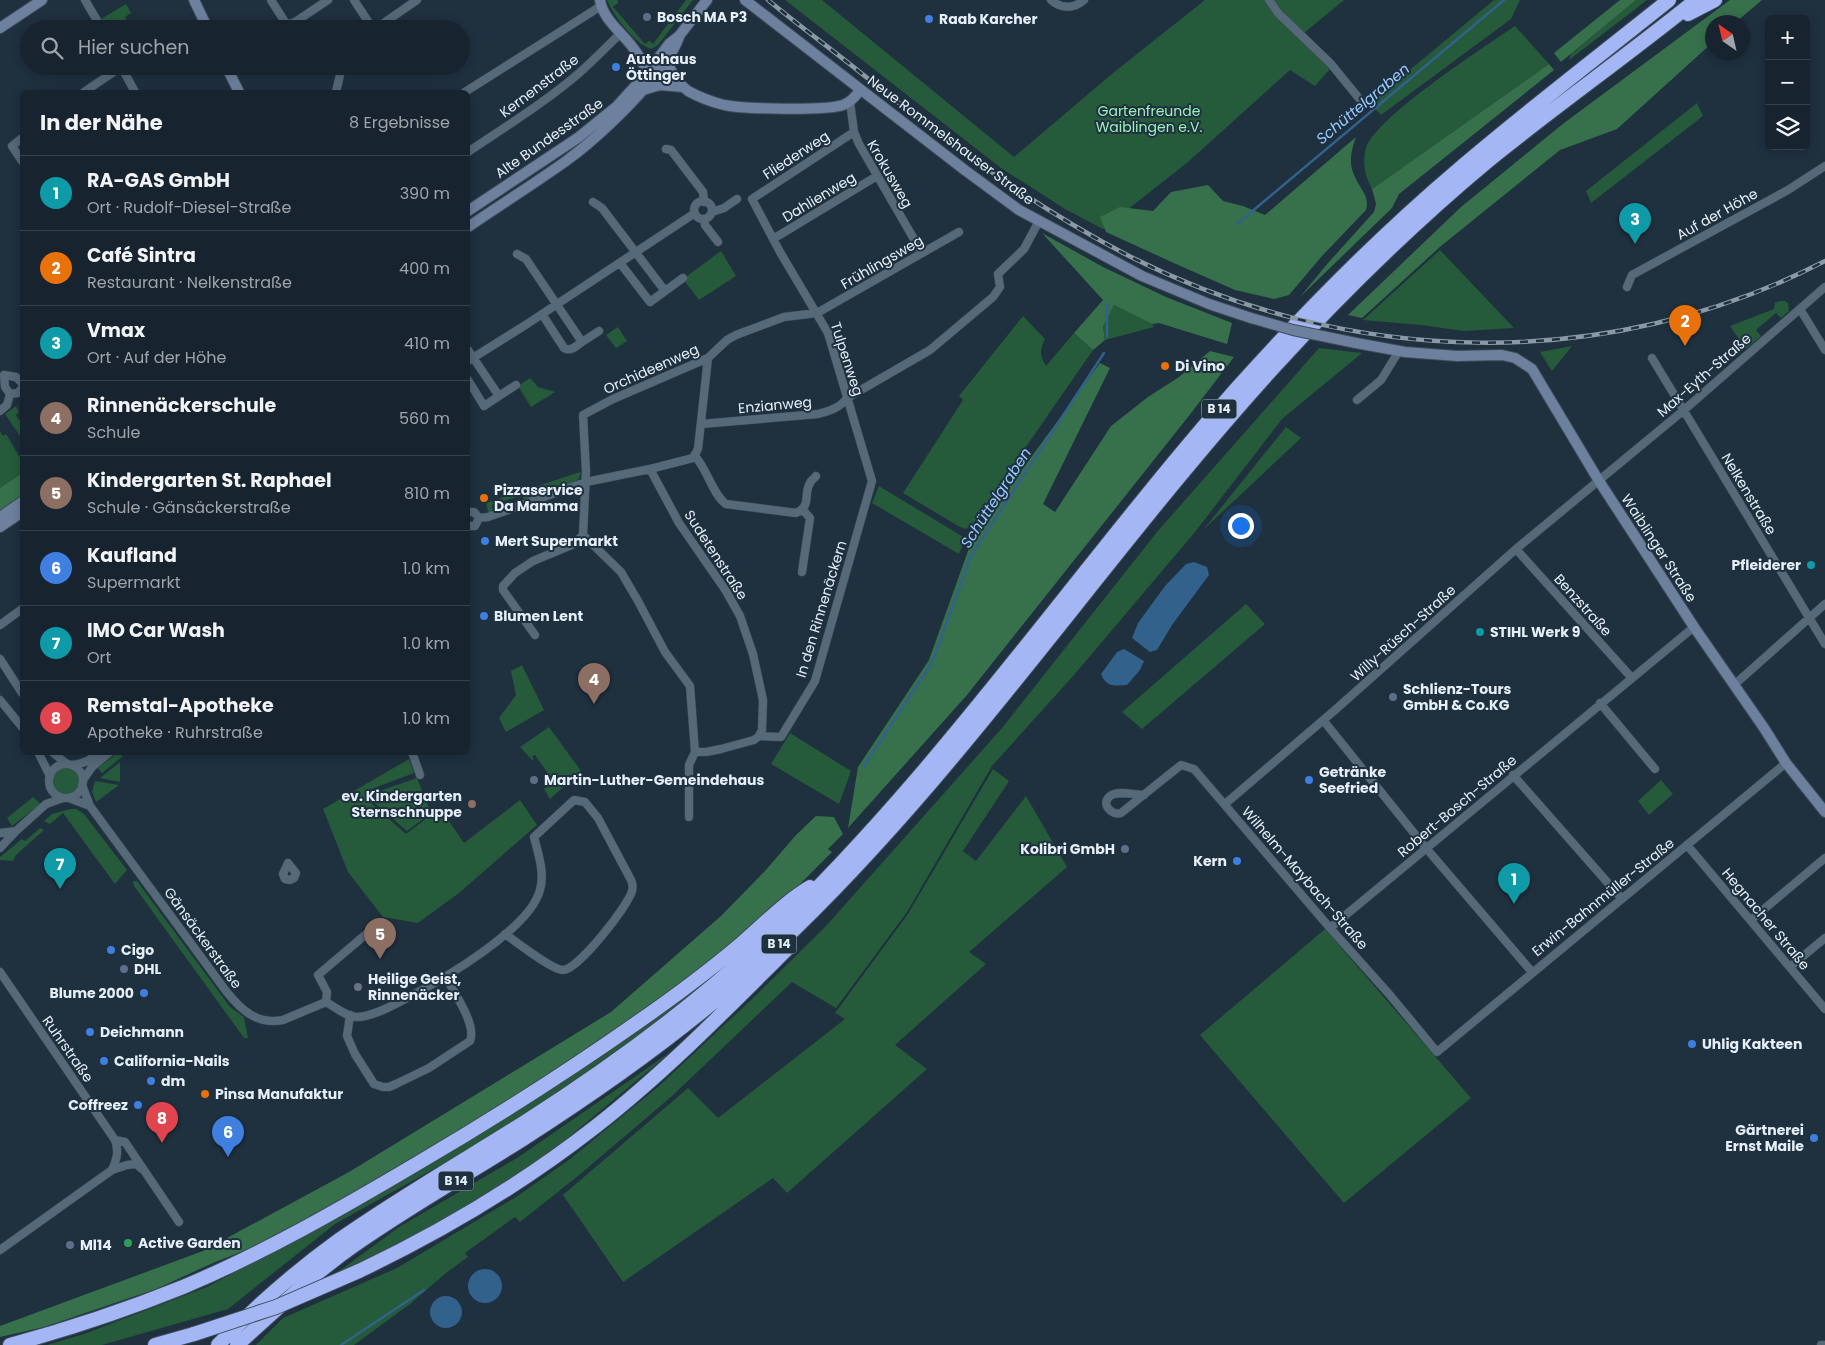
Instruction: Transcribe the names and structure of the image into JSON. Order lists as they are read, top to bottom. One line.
{"streets":{"highway":["B 14"],"street":["Kernenstraße","Alte Bundesstraße","Neue Rommelshauser Straße","Fliederweg","Krokusweg","Dahlienweg","Auf der Höhe","Frühlingsweg","Tulpenweg","Orchideenweg","Max-Eyth-Straße","Enzianweg","Nelkenstraße","Waiblinger Straße","Sudetenstraße","Benzstraße","In den Rinnenäckern","Willy-Rüsch-Straße","Robert-Bosch-Straße","Wilhelm-Maybach-Straße","Erwin-Bahnmüller-Straße","Hegnacher Straße","Gänsäckerstraße","Ruhrstraße"]},"crossings":[["Neue Rommelshauser Straße","Enzianweg"],["Neue Rommelshauser Straße","Waiblinger Straße"],["Fliederweg","Krokusweg"],["Fliederweg","Tulpenweg"],["Krokusweg","Dahlienweg"],["Krokusweg","Frühlingsweg"],["Dahlienweg","Tulpenweg"],["Frühlingsweg","Tulpenweg"],["Frühlingsweg","Orchideenweg"],["Tulpenweg","Orchideenweg"],["Tulpenweg","Enzianweg"],["Tulpenweg","In den Rinnenäckern"],["Max-Eyth-Straße","Nelkenstraße"],["Max-Eyth-Straße","Waiblinger Straße"],["Max-Eyth-Straße","Willy-Rüsch-Straße"],["Waiblinger Straße","Willy-Rüsch-Straße"],["Waiblinger Straße","Robert-Bosch-Straße"],["Waiblinger Straße","Erwin-Bahnmüller-Straße"],["Sudetenstraße","In den Rinnenäckern"],["Benzstraße","Willy-Rüsch-Straße"],["Benzstraße","Robert-Bosch-Straße"],["Willy-Rüsch-Straße","Wilhelm-Maybach-Straße"],["Robert-Bosch-Straße","Wilhelm-Maybach-Straße"],["Wilhelm-Maybach-Straße","Erwin-Bahnmüller-Straße"],["Erwin-Bahnmüller-Straße","Hegnacher Straße"]],"water":["Schüttelgraben"],"parks":["Gartenfreunde Waiblingen e.V."],"places":["Bosch MA P3","Raab Karcher","Autohaus Öttinger","Di Vino","Pizzaservice Da Mamma","Mert Supermarkt","Pfleiderer","Blumen Lent","STIHL Werk 9","Schlienz-Tours GmbH & Co.KG","Martin-Luther-Gemeindehaus","Getränke Seefried","ev. Kindergarten Sternschnuppe","Kolibri GmbH","Kern","Cigo","DHL","Heilige Geist, Rinnenäcker","Blume 2000","Deichmann","Uhlig Kakteen","California-Nails","dm","Pinsa Manufaktur","Coffreez","Gärtnerei Ernst Maile","Active Garden","Ml14"],"north":"top left","page":{"map_buttons":["+","−"],"search":"Hier suchen","heading":["In der Nähe","8 Ergebnisse"],"list":[{"mark":"1","name":"RA-GAS GmbH","note":"Ort · Rudolf-Diesel-Straße","value":"390 m"},{"mark":"2","name":"Café Sintra","note":"Restaurant · Nelkenstraße","value":"400 m"},{"mark":"3","name":"Vmax","note":"Ort · Auf der Höhe","value":"410 m"},{"mark":"4","name":"Rinnenäckerschule","note":"Schule","value":"560 m"},{"mark":"5","name":"Kindergarten St. Raphael","note":"Schule · Gänsäckerstraße","value":"810 m"},{"mark":"6","name":"Kaufland","note":"Supermarkt","value":"1.0 km"},{"mark":"7","name":"IMO Car Wash","note":"Ort","value":"1.0 km"},{"mark":"8","name":"Remstal-Apotheke","note":"Apotheke · Ruhrstraße","value":"1.0 km"}],"pins":["3","2","4","7","1","5","8","6"]}}
